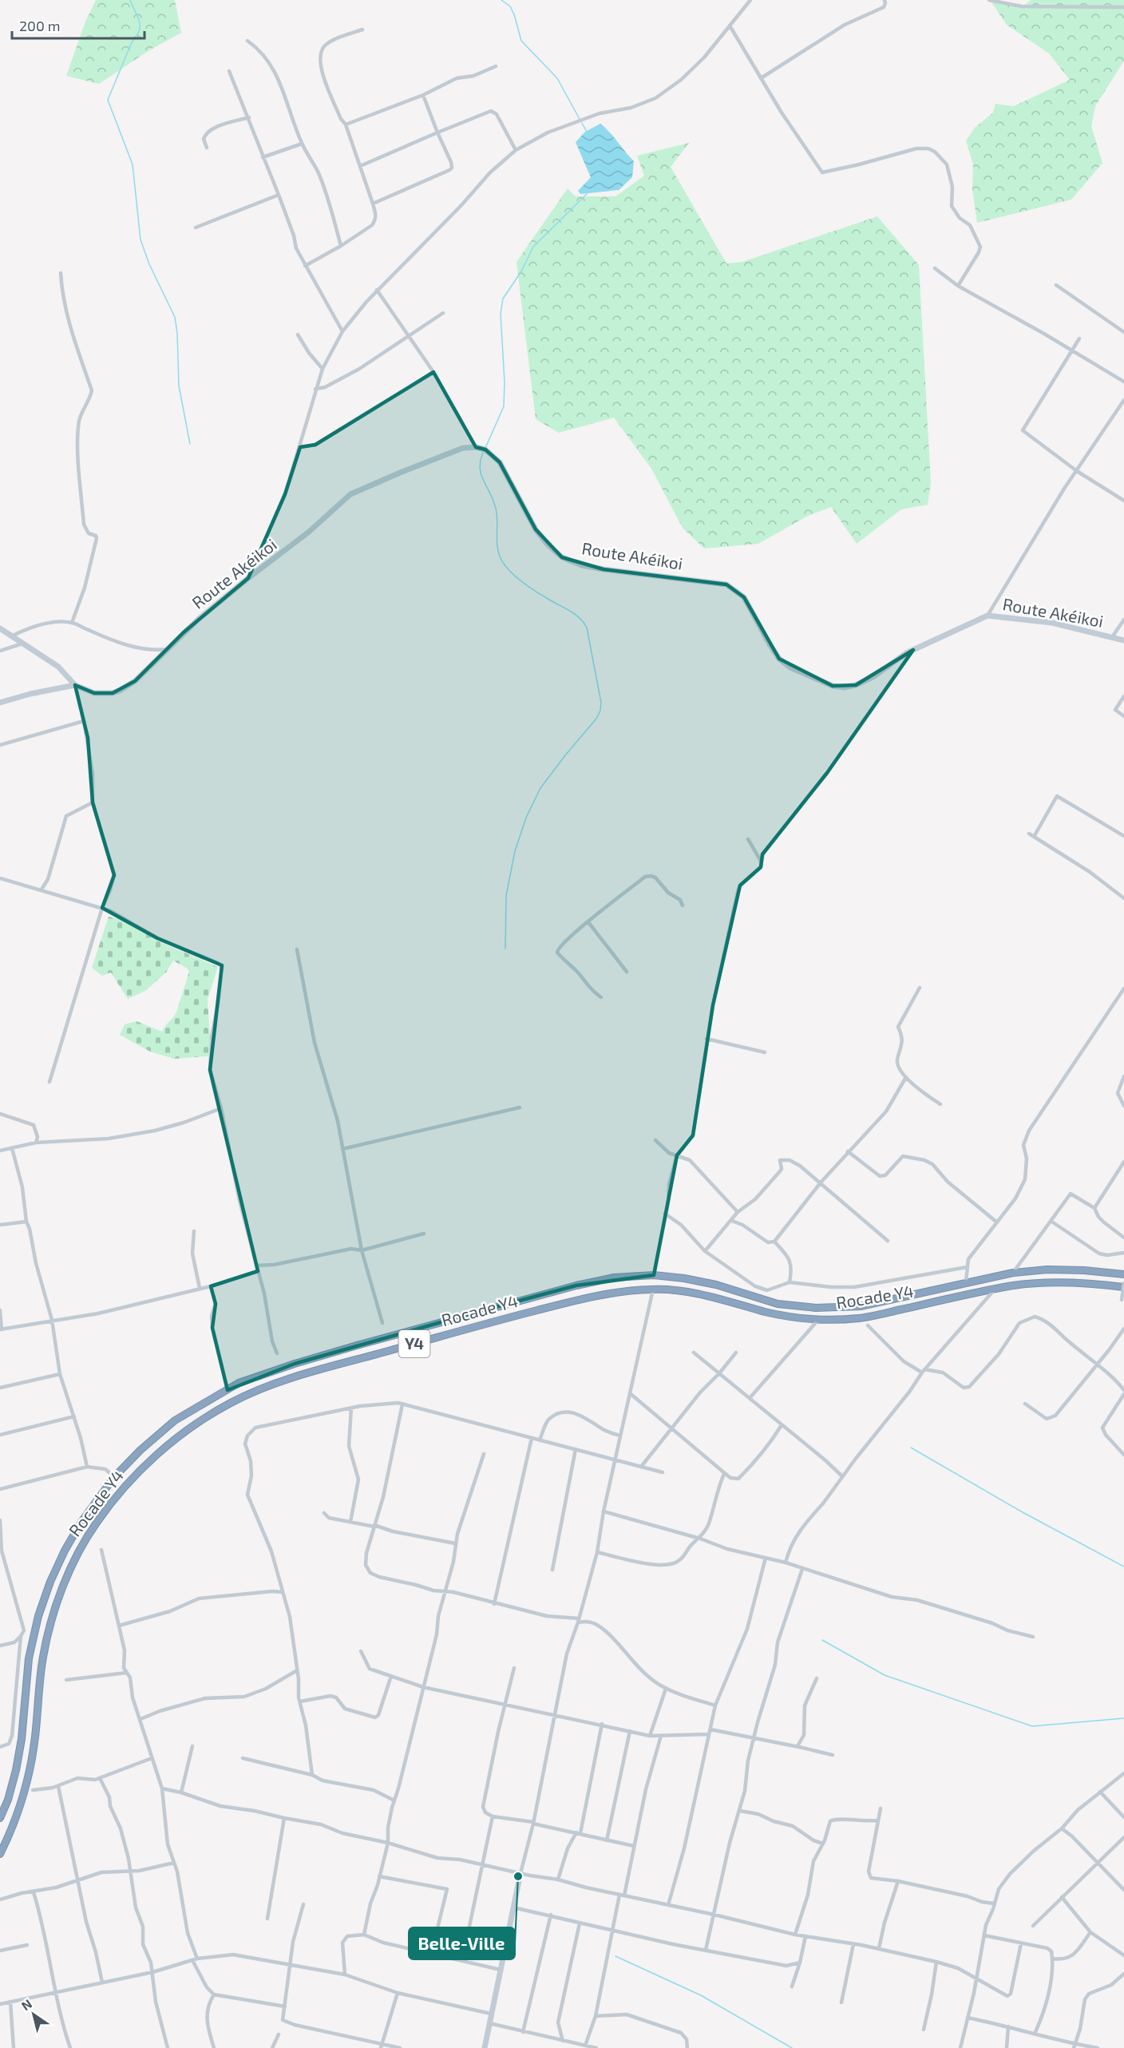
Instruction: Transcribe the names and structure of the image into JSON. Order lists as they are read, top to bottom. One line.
{"streets":{"highway":["Rocade Y4","Y4"],"street":["Route Akéikoi"]},"places":["Belle-Ville"],"scale_bar":"200 m","north":"top left"}
